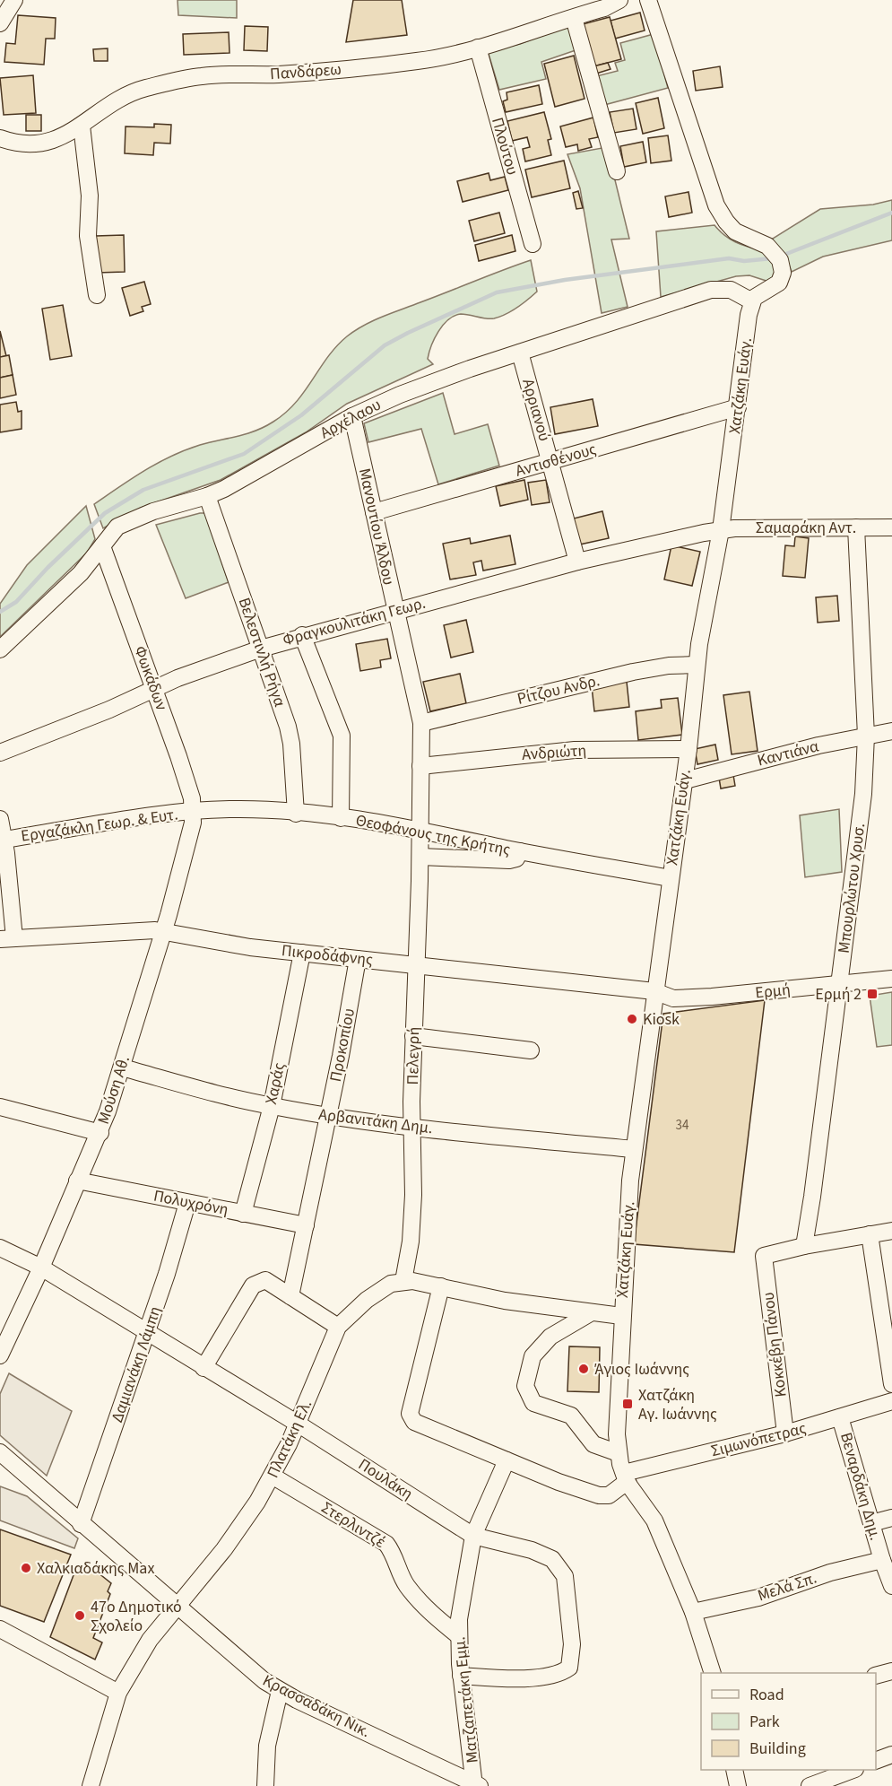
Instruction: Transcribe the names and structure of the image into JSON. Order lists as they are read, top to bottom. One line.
{"streets":{"street":["Πανδάρεω","Πλούτου","Χατζάκη Ευάγ.","Αρριανού","Αρχέλαου","Αντισθένους","Μανουτίου Άλδου","Σαμαράκη Αντ.","Φραγκουλιτάκη Γεωρ.","Βελεστινλή Ρήγα","Φωκάδων","Ρίτζου Ανδρ.","Ανδριώτη","Καντιάνα","Εργαζάκλη Γεωρ. & Ευτ.","Θεοφάνους της Κρήτης","Μπουρλώτου Χρυσ.","Πικροδάφνης","Ερμή","Προκοπίου","Πελεγρή","Χαράς","Μούση Αθ.","Αρβανιτάκη Δημ.","Πολυχρόνη","Κοκκέβη Πάνου","Δαμιανάκη Λάμπη","Πλατάκη Ελ.","Σιμωνόπετρας","Πουλάκη","Βεναρδάκη Δημ.","Στερλιντζέ","Μελά Σπ.","Ματζαπετάκη Εμμ.","Κρασσαδάκη Νικ."]},"crossings":[["Πανδάρεω","Πλούτου"],["Χατζάκη Ευάγ.","Αρχέλαου"],["Χατζάκη Ευάγ.","Αντισθένους"],["Χατζάκη Ευάγ.","Σαμαράκη Αντ."],["Χατζάκη Ευάγ.","Φραγκουλιτάκη Γεωρ."],["Χατζάκη Ευάγ.","Ρίτζου Ανδρ."],["Χατζάκη Ευάγ.","Ανδριώτη"],["Χατζάκη Ευάγ.","Καντιάνα"],["Χατζάκη Ευάγ.","Θεοφάνους της Κρήτης"],["Χατζάκη Ευάγ.","Πικροδάφνης"],["Χατζάκη Ευάγ.","Ερμή"],["Χατζάκη Ευάγ.","Αρβανιτάκη Δημ."],["Χατζάκη Ευάγ.","Σιμωνόπετρας"],["Χατζάκη Ευάγ.","Μελά Σπ."],["Αρριανού","Αρχέλαου"],["Αρριανού","Αντισθένους"],["Αρριανού","Φραγκουλιτάκη Γεωρ."],["Αρχέλαου","Μανουτίου Άλδου"],["Αρχέλαου","Βελεστινλή Ρήγα"],["Αρχέλαου","Φωκάδων"],["Αντισθένους","Μανουτίου Άλδου"],["Μανουτίου Άλδου","Φραγκουλιτάκη Γεωρ."],["Μανουτίου Άλδου","Ρίτζου Ανδρ."],["Μανουτίου Άλδου","Ανδριώτη"],["Μανουτίου Άλδου","Θεοφάνους της Κρήτης"],["Μανουτίου Άλδου","Πελεγρή"],["Σαμαράκη Αντ.","Φραγκουλιτάκη Γεωρ."],["Σαμαράκη Αντ.","Μπουρλώτου Χρυσ."],["Φραγκουλιτάκη Γεωρ.","Βελεστινλή Ρήγα"],["Φραγκουλιτάκη Γεωρ.","Φωκάδων"],["Βελεστινλή Ρήγα","Θεοφάνους της Κρήτης"],["Φωκάδων","Εργαζάκλη Γεωρ. & Ευτ."],["Φωκάδων","Θεοφάνους της Κρήτης"],["Φωκάδων","Μούση Αθ."],["Καντιάνα","Μπουρλώτου Χρυσ."],["Εργαζάκλη Γεωρ. & Ευτ.","Θεοφάνους της Κρήτης"],["Εργαζάκλη Γεωρ. & Ευτ.","Μούση Αθ."],["Θεοφάνους της Κρήτης","Πελεγρή"],["Θεοφάνους της Κρήτης","Μούση Αθ."],["Μπουρλώτου Χρυσ.","Ερμή"],["Μπουρλώτου Χρυσ.","Κοκκέβη Πάνου"],["Πικροδάφνης","Ερμή"],["Πικροδάφνης","Προκοπίου"],["Πικροδάφνης","Πελεγρή"],["Πικροδάφνης","Χαράς"],["Πικροδάφνης","Μούση Αθ."],["Προκοπίου","Αρβανιτάκη Δημ."],["Προκοπίου","Πολυχρόνη"],["Πελεγρή","Αρβανιτάκη Δημ."],["Πελεγρή","Πλατάκη Ελ."],["Χαράς","Αρβανιτάκη Δημ."],["Χαράς","Πολυχρόνη"],["Μούση Αθ.","Αρβανιτάκη Δημ."],["Μούση Αθ.","Πολυχρόνη"],["Μούση Αθ.","Πουλάκη"],["Πολυχρόνη","Δαμιανάκη Λάμπη"],["Κοκκέβη Πάνου","Σιμωνόπετρας"],["Δαμιανάκη Λάμπη","Πουλάκη"],["Δαμιανάκη Λάμπη","Κρασσαδάκη Νικ."],["Πλατάκη Ελ.","Πουλάκη"],["Πλατάκη Ελ.","Στερλιντζέ"],["Πλατάκη Ελ.","Κρασσαδάκη Νικ."],["Σιμωνόπετρας","Βεναρδάκη Δημ."],["Πουλάκη","Ματζαπετάκη Εμμ."],["Βεναρδάκη Δημ.","Μελά Σπ."],["Στερλιντζέ","Ματζαπετάκη Εμμ."],["Ματζαπετάκη Εμμ.","Κρασσαδάκη Νικ."]],"places":{"transit":["Ερμή 2","Χατζάκη Αγ. Ιωάννης"],"other":["Kiosk","Άγιος Ιωάννης","Χαλκιαδάκης Max","47ο Δημοτικό Σχολείο"]},"house_numbers":["34"],"legend":["Road","Park","Building"]}
